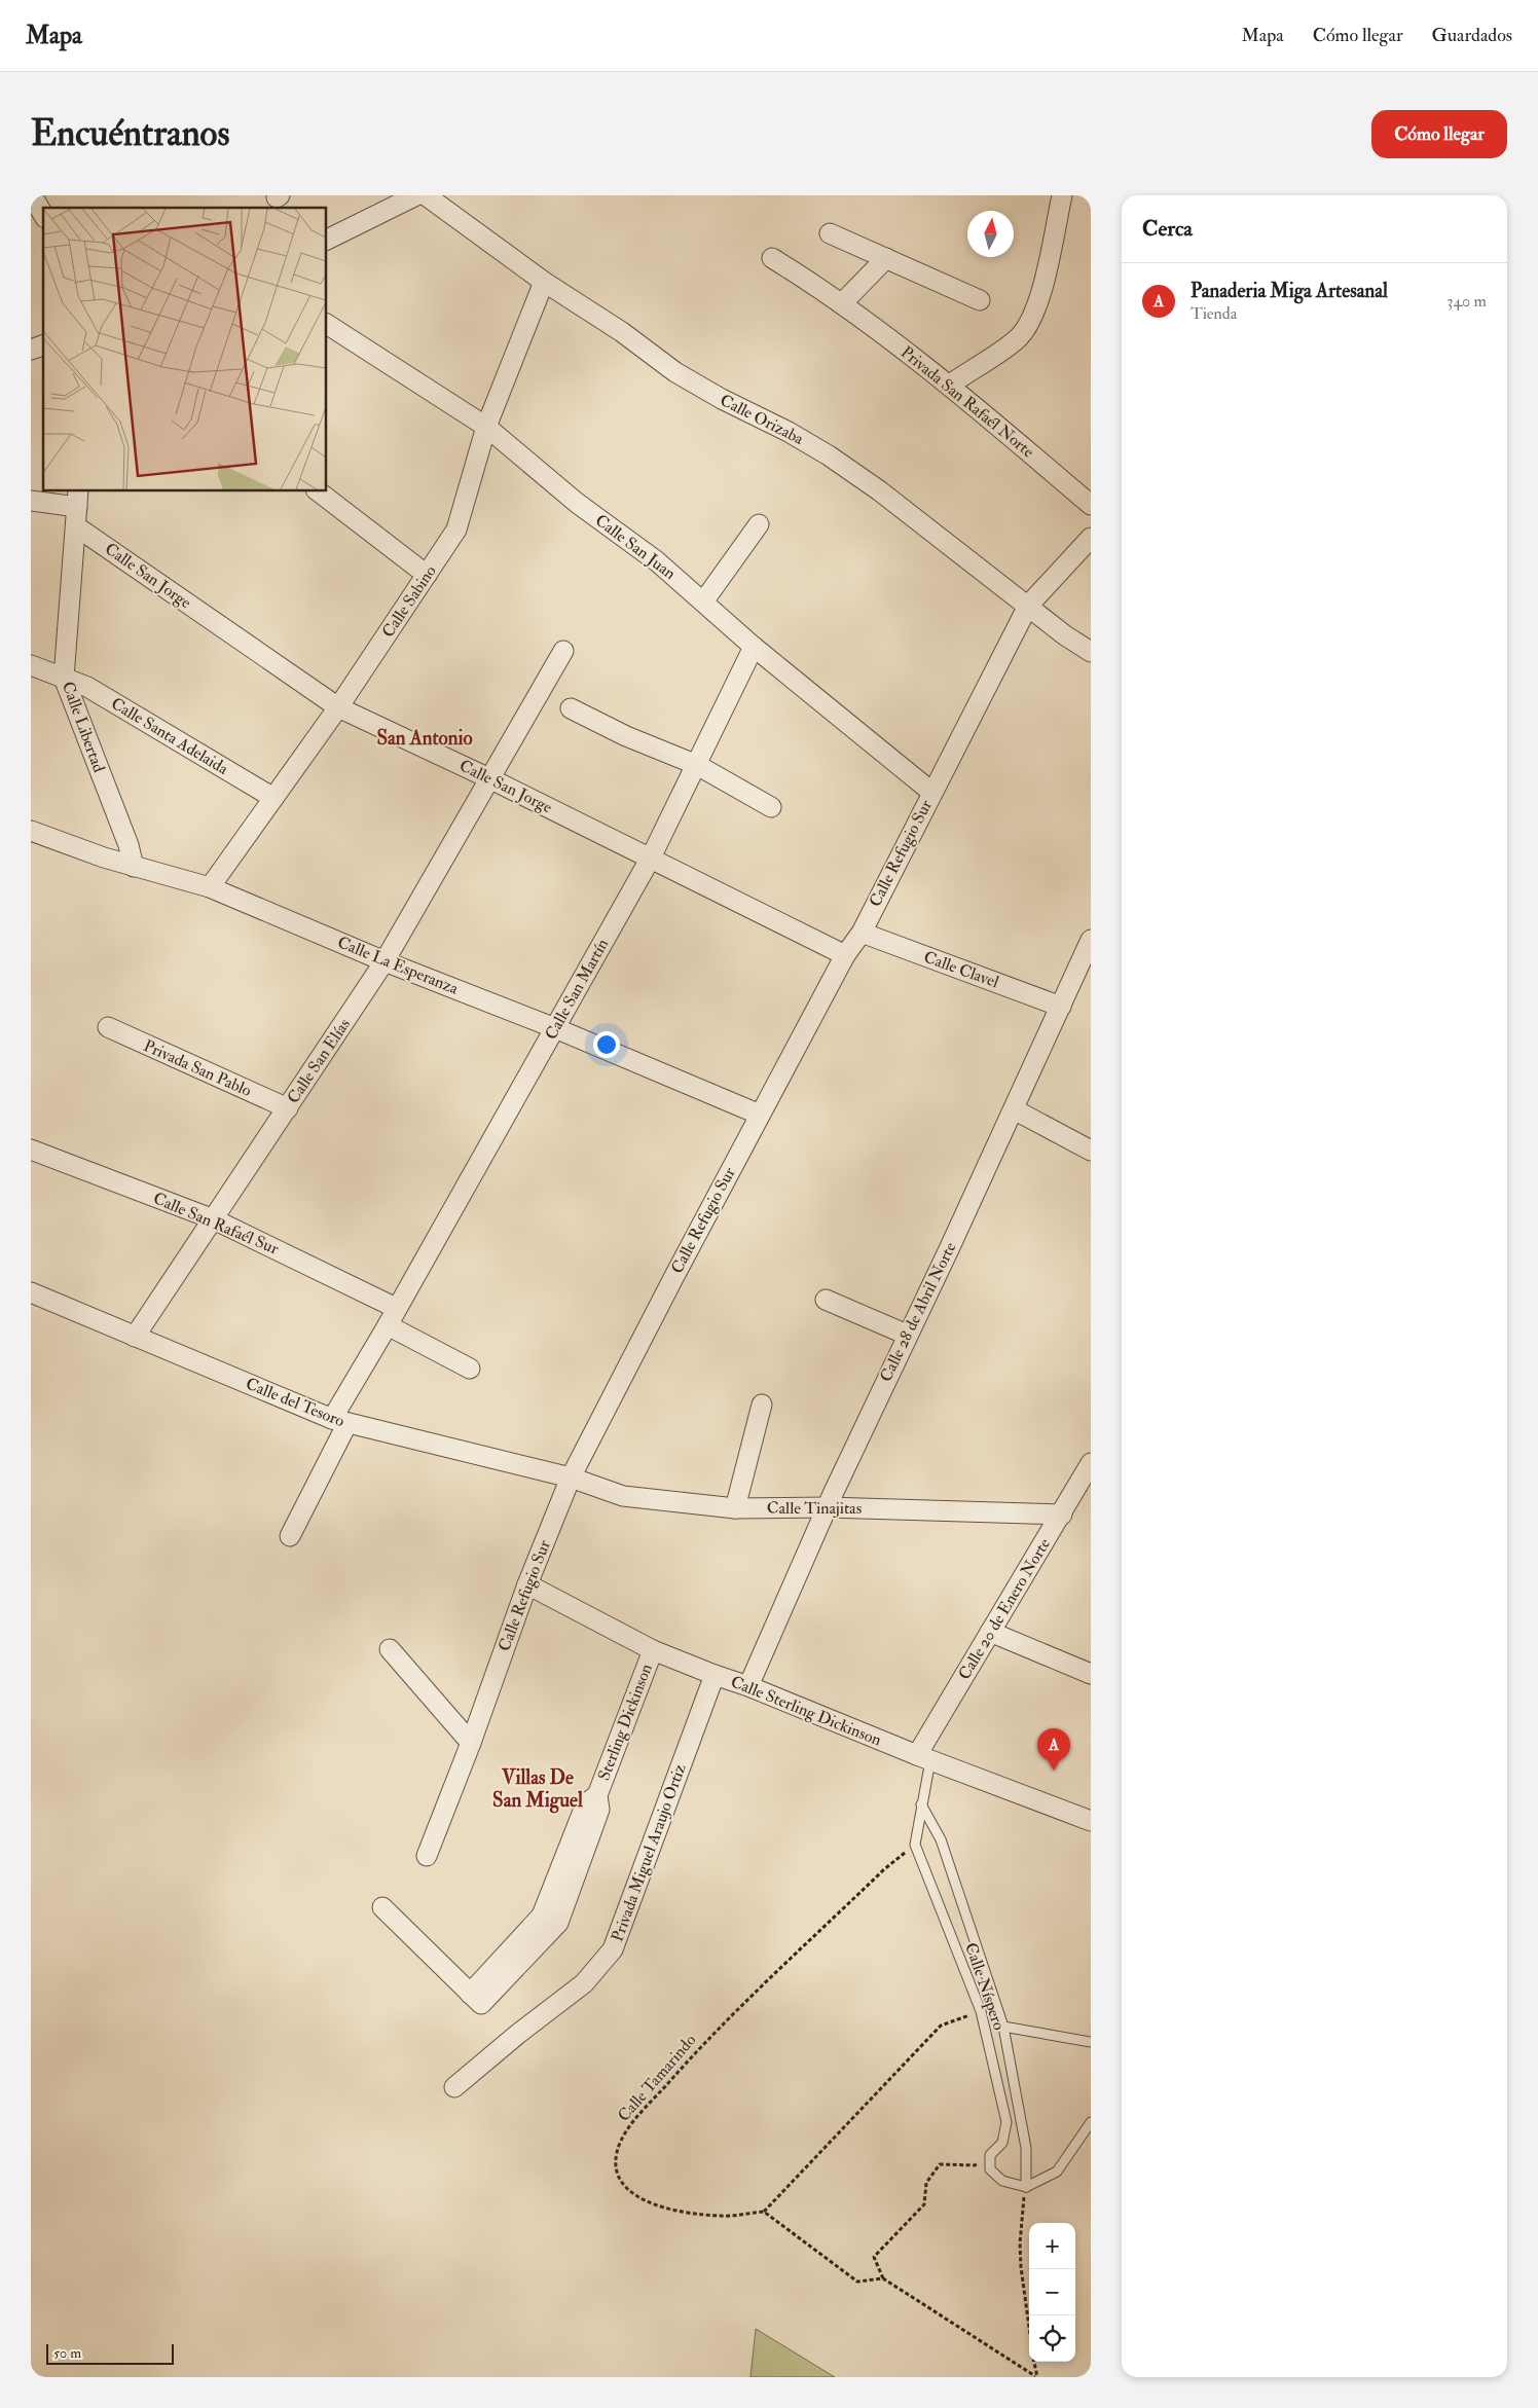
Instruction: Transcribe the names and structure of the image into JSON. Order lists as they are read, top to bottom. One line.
{"streets":{"street":["Privada San Rafaél Norte","Calle Orizaba","Calle San Juan","Calle San Jorge","Calle Sabino","Calle Libertad","Calle Santa Adelaida","Calle Refugio Sur","Calle La Esperanza","Calle Clavel","Calle San Martín","Calle San Elías","Privada San Pablo","Calle San Rafaél Sur","Calle 28 de Abril Norte","Calle del Tesoro","Calle Tinajitas","Calle 20 de Enero Norte","Calle Sterling Dickinson","Sterling Dickinson","Privada Miguel Araujo Ortiz"],"lane":["Calle Níspero"],"path":["Calle Tamarindo"]},"crossings":[["Calle Orizaba","Calle Sabino"],["Calle Orizaba","Calle Refugio Sur"],["Calle San Juan","Calle Sabino"],["Calle San Juan","Calle Refugio Sur"],["Calle San Juan","Calle San Martín"],["Calle San Jorge","Calle Sabino"],["Calle San Jorge","Calle Libertad"],["Calle San Jorge","Calle Refugio Sur"],["Calle San Jorge","Calle San Martín"],["Calle San Jorge","Calle San Elías"],["Calle Sabino","Calle Santa Adelaida"],["Calle Sabino","Calle La Esperanza"],["Calle Libertad","Calle Santa Adelaida"],["Calle Libertad","Calle La Esperanza"],["Calle Refugio Sur","Calle La Esperanza"],["Calle Refugio Sur","Calle Clavel"],["Calle Refugio Sur","Calle del Tesoro"],["Calle Refugio Sur","Calle Tinajitas"],["Calle Refugio Sur","Calle Sterling Dickinson"],["Calle La Esperanza","Calle San Martín"],["Calle La Esperanza","Calle San Elías"],["Calle Clavel","Calle 28 de Abril Norte"],["Calle San Martín","Calle San Rafaél Sur"],["Calle San Martín","Calle del Tesoro"],["Calle San Elías","Privada San Pablo"],["Calle San Elías","Calle San Rafaél Sur"],["Calle San Elías","Calle del Tesoro"],["Calle 28 de Abril Norte","Calle Tinajitas"],["Calle 28 de Abril Norte","Calle Sterling Dickinson"],["Calle del Tesoro","Calle Tinajitas"],["Calle Tinajitas","Calle 20 de Enero Norte"],["Calle 20 de Enero Norte","Calle Sterling Dickinson"],["Calle Sterling Dickinson","Sterling Dickinson"],["Calle Sterling Dickinson","Privada Miguel Araujo Ortiz"],["Calle Níspero","Calle Tamarindo"]],"districts":["San Antonio","Villas De San Miguel"],"scale_bar":"50 m","north":"top","page":{"header":"Mapa","nav":["Mapa","Cómo llegar","Guardados"],"buttons":"Cómo llegar","title":"Encuéntranos","heading":"Cerca","list":[{"mark":"A","name":"Panaderia Miga Artesanal","note":"Tienda","value":"340 m"}],"pins":"A","map_buttons":["+","−"],"scale":"50 m"}}
